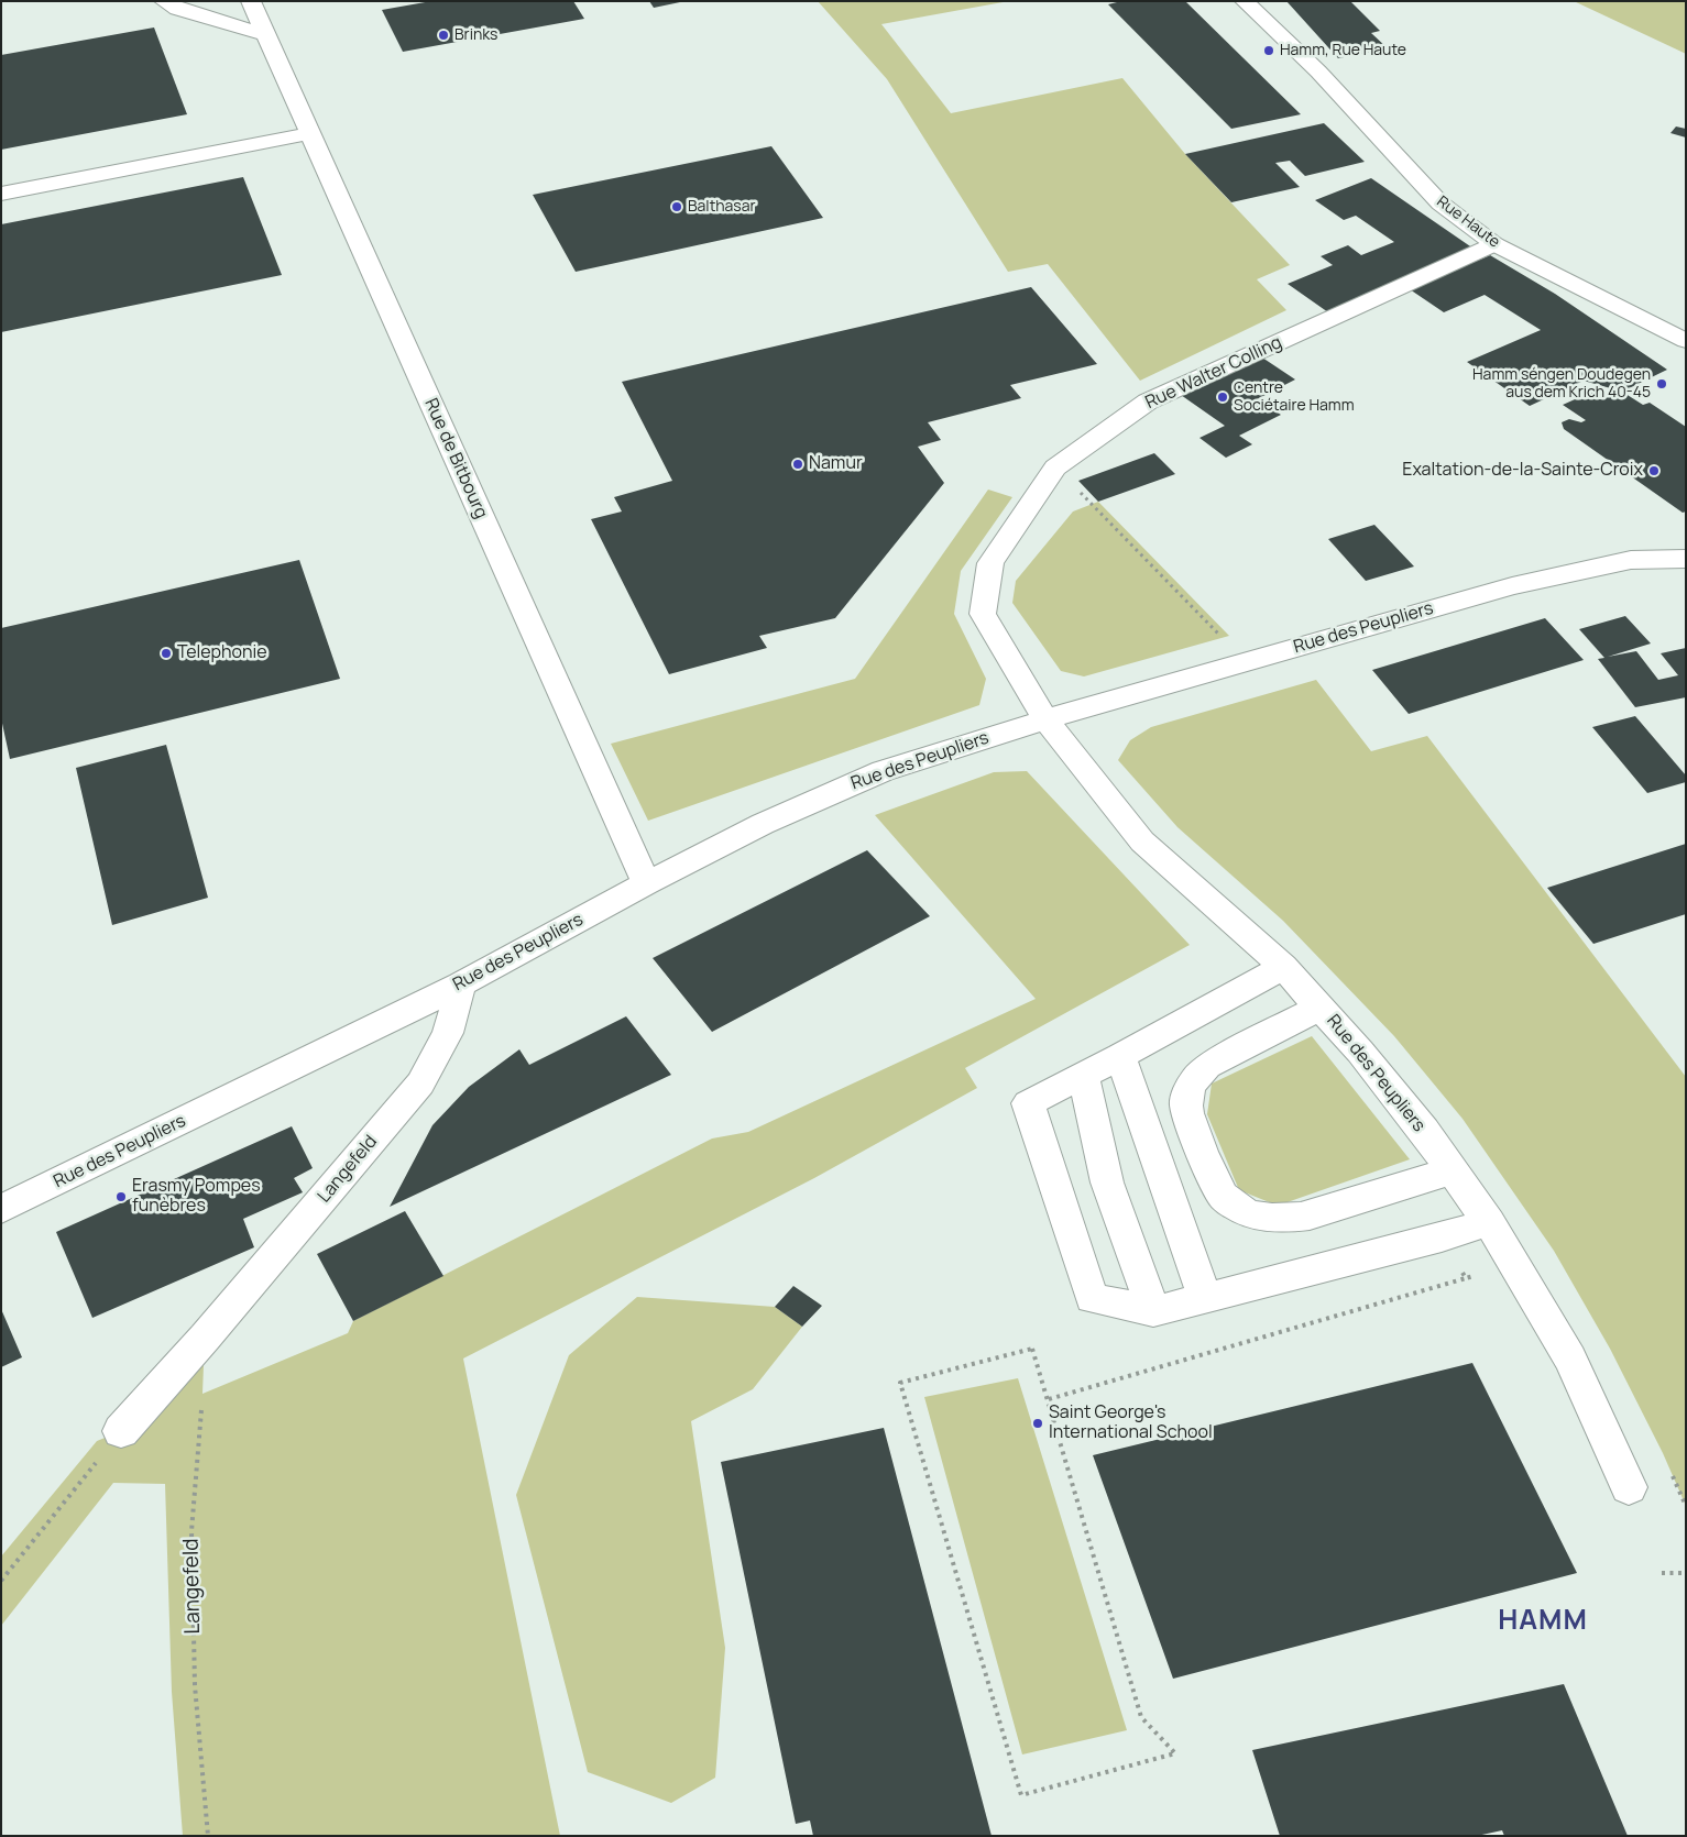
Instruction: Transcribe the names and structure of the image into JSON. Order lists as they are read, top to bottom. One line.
{"streets":{"street":["Rue Haute","Rue Walter Colling","Rue de Bitbourg","Rue des Peupliers","Langefeld"]},"crossings":[["Rue Haute","Rue Walter Colling"],["Rue Walter Colling","Rue des Peupliers"],["Rue de Bitbourg","Rue des Peupliers"],["Rue des Peupliers","Langefeld"]],"districts":["HAMM"],"places":["Brinks","Hamm, Rue Haute","Balthasar","Hamm séngen Doudegen aus dem Krich 40-45","Centre Sociétaire Hamm","Namur","Exaltation-de-la-Sainte-Croix","Telephonie","Erasmy Pompes funèbres","Saint George's International School"]}
